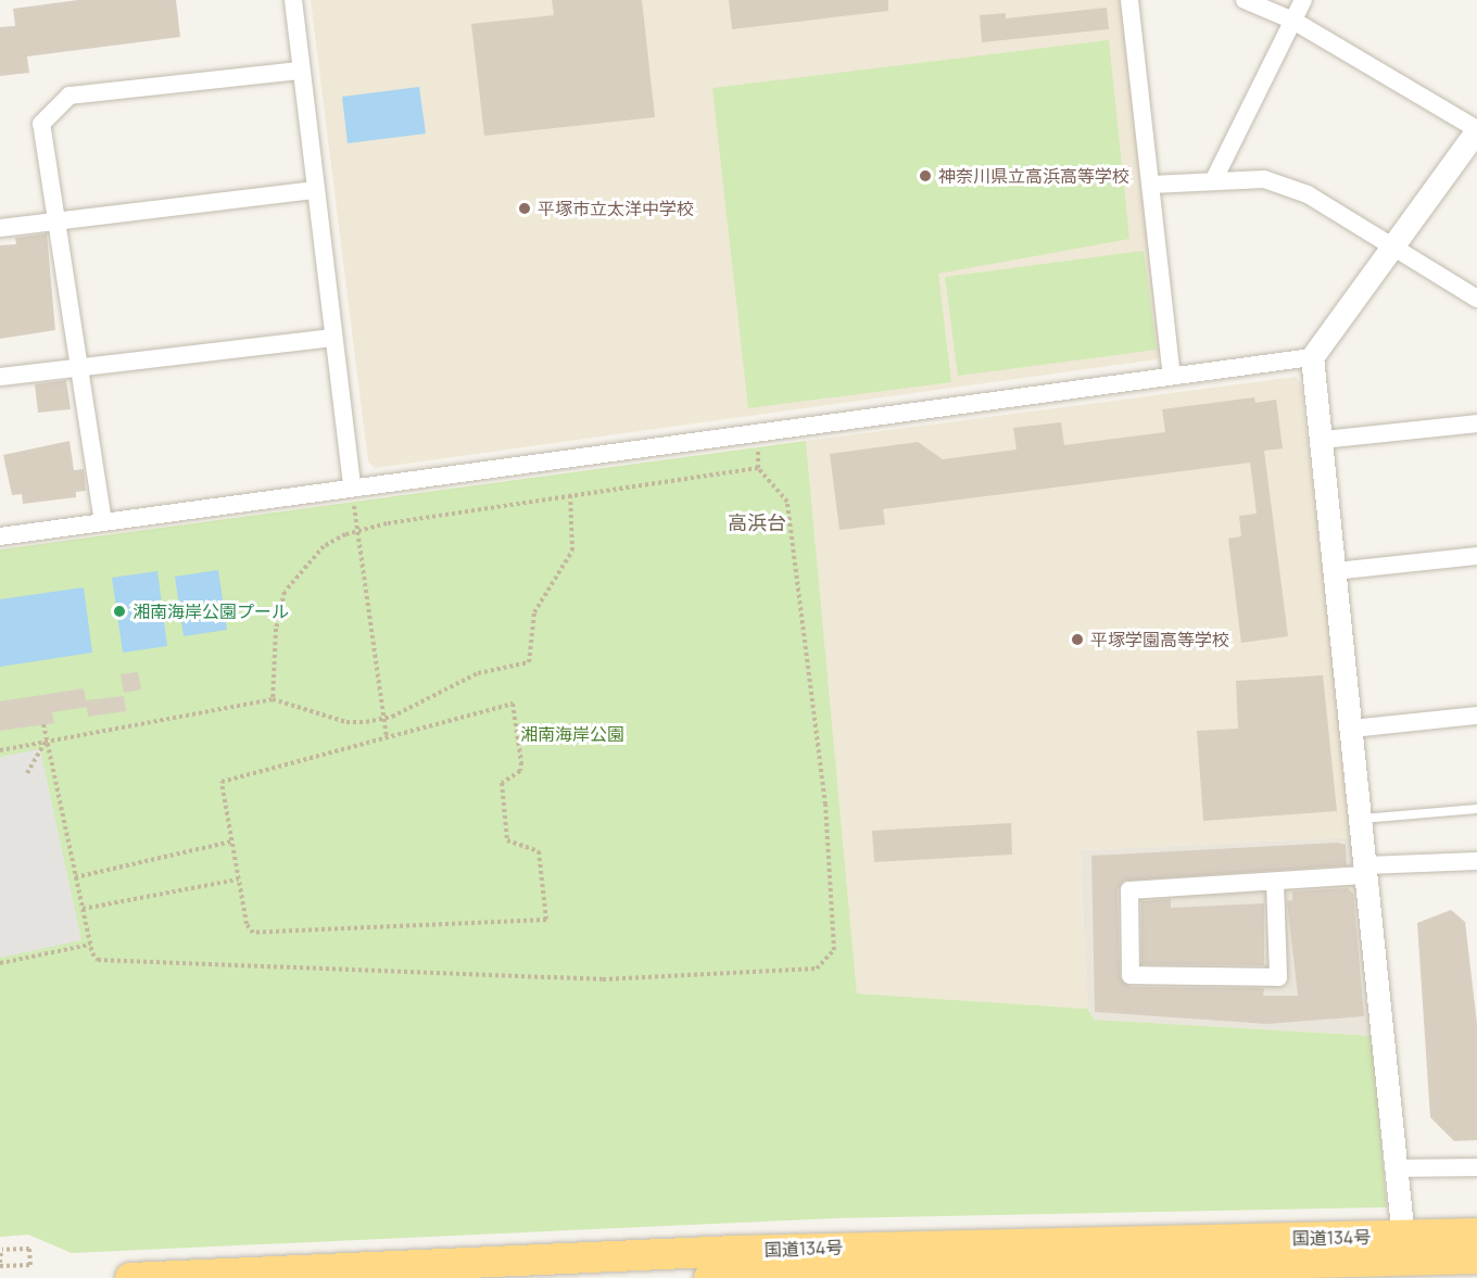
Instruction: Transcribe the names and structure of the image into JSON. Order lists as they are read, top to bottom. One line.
{"streets":{"highway":["国道134号"]},"districts":["高浜台"],"parks":["湘南海岸公園"],"places":["神奈川県立高浜高等学校","平塚市立太洋中学校","湘南海岸公園プール","平塚学園高等学校"]}
